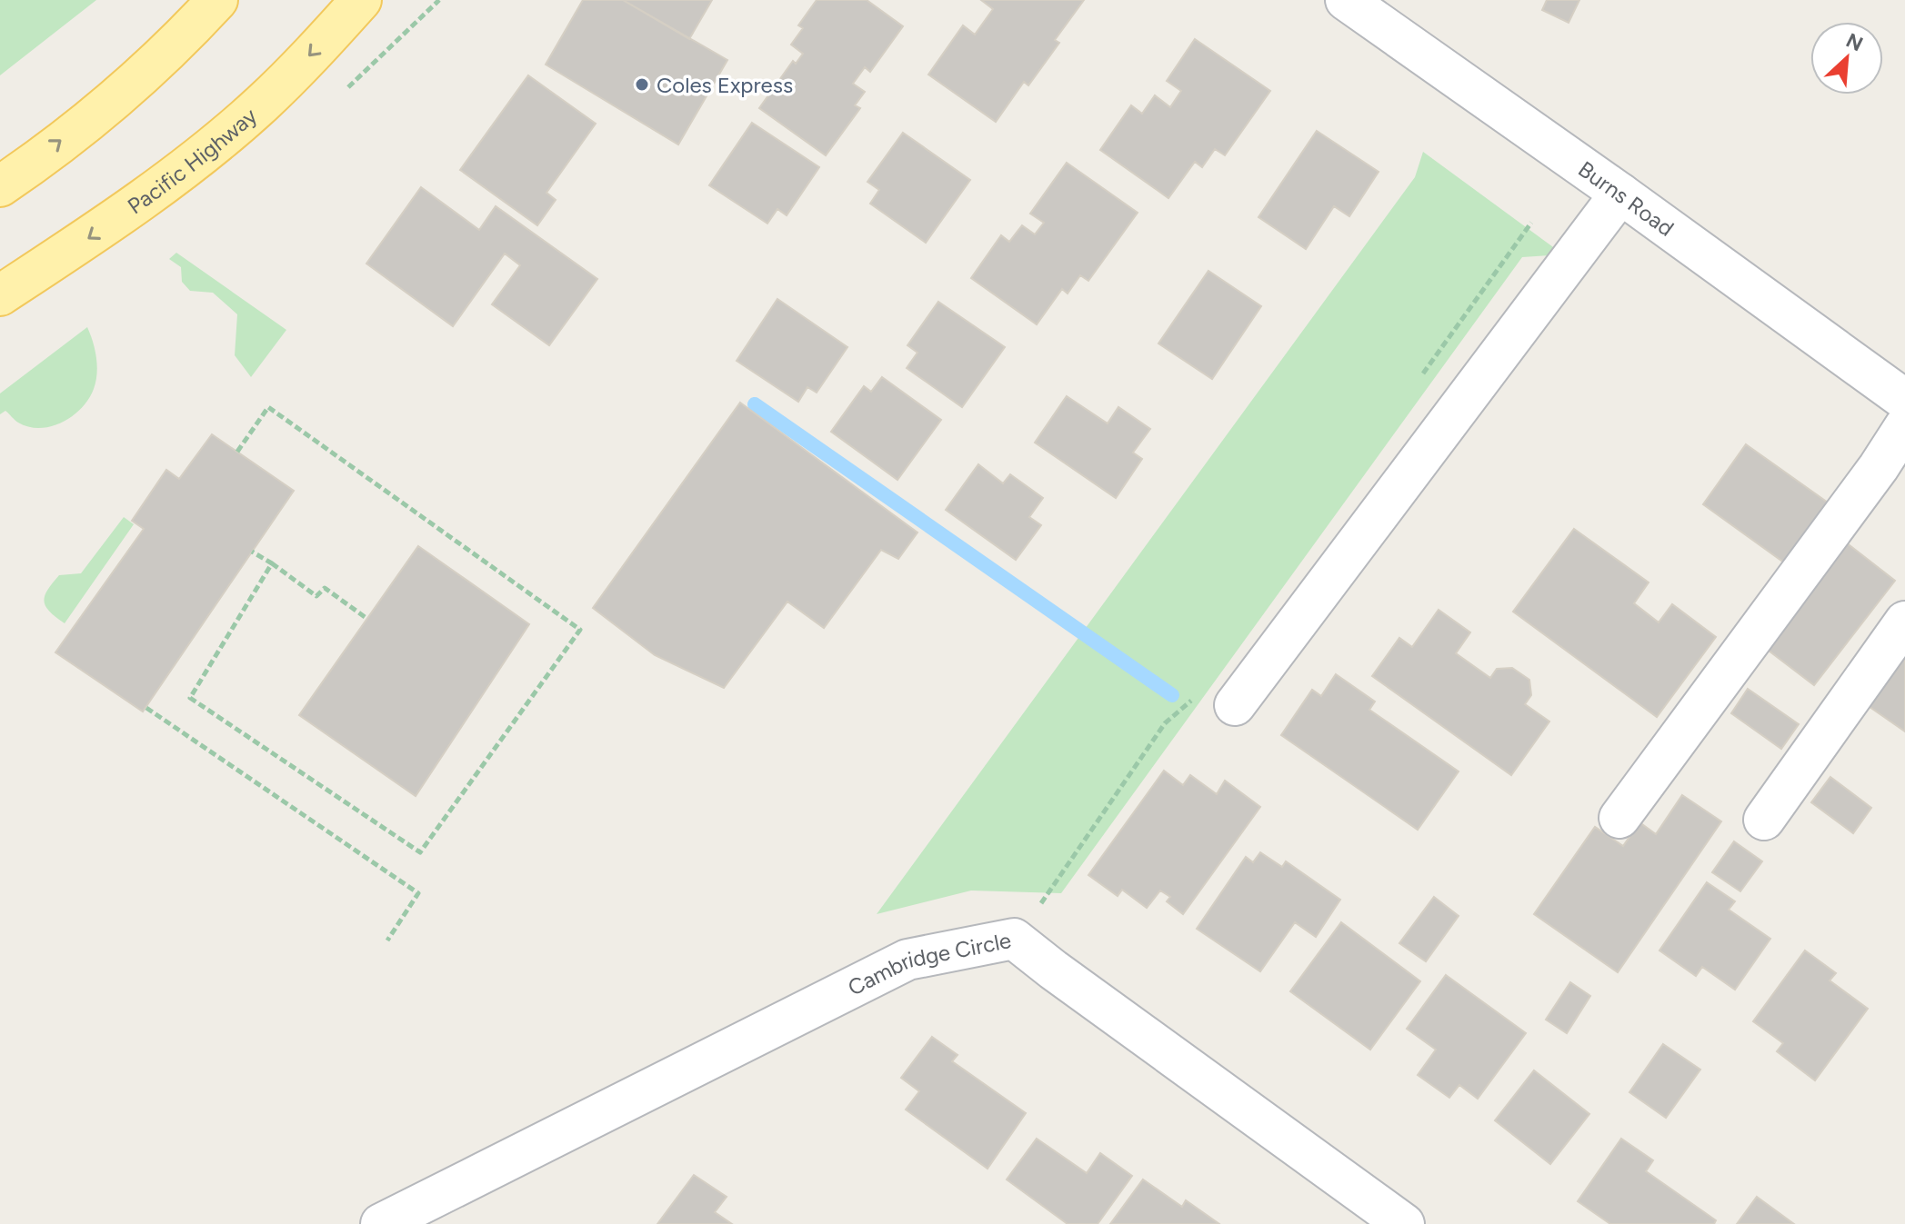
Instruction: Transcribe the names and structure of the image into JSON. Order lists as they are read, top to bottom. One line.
{"streets":{"main road":["Pacific Highway"],"street":["Burns Road","Cambridge Circle"]},"places":["Coles Express"],"north":"top right"}
